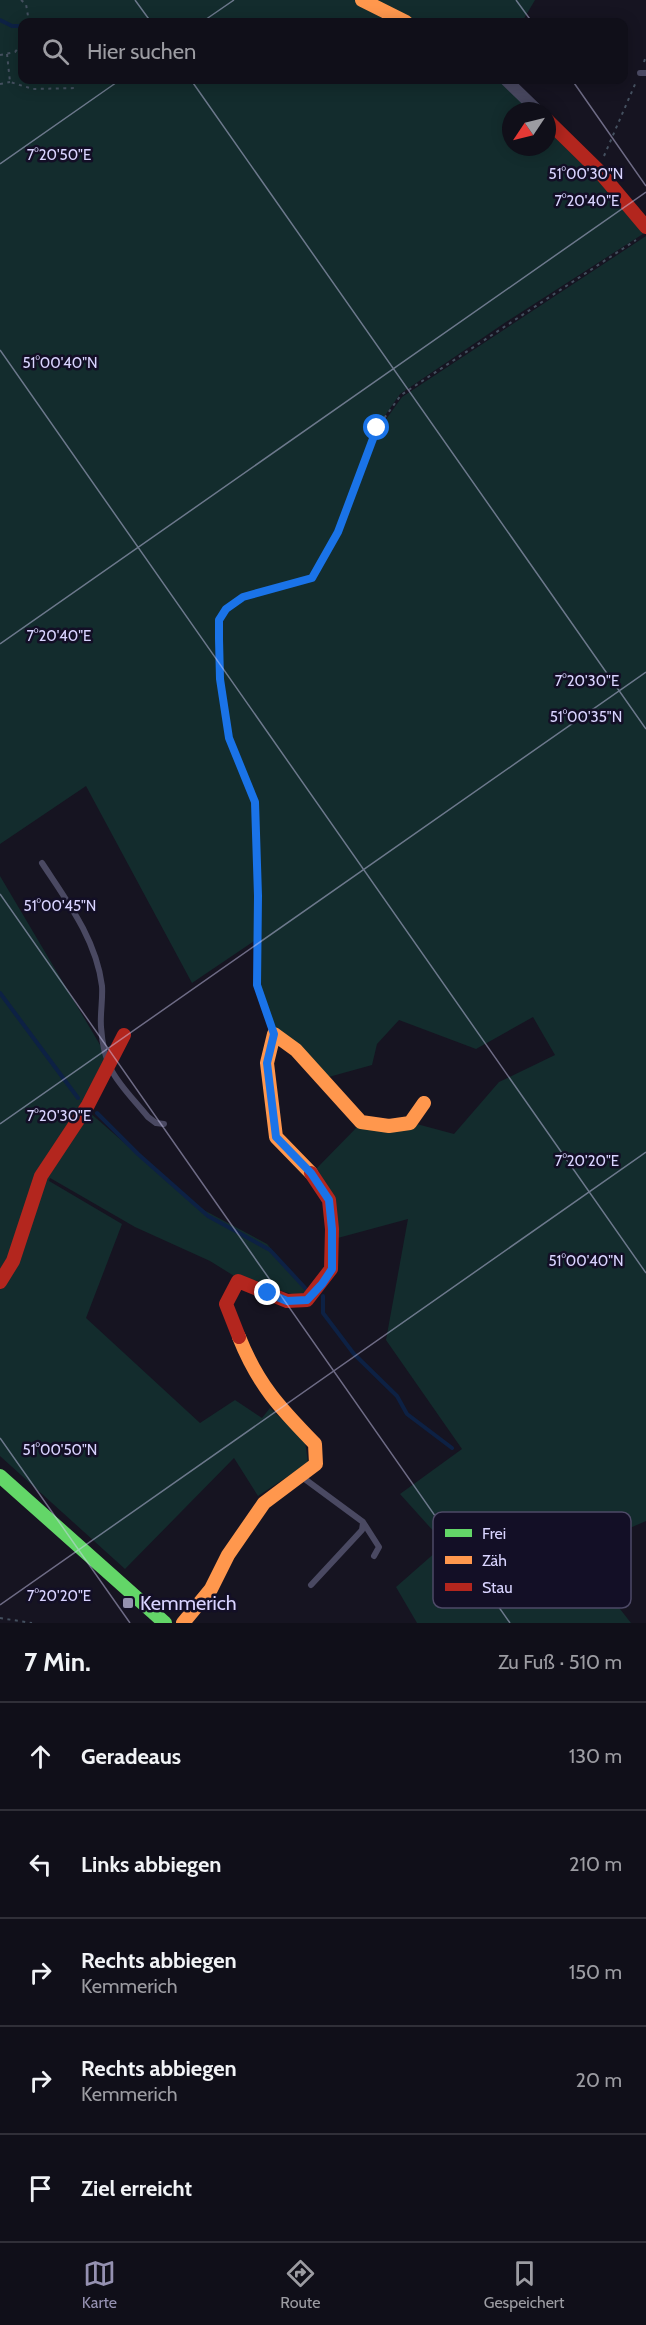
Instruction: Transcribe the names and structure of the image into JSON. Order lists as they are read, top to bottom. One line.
{"places":{"transit":["Kemmerich"]},"legend":["Frei","Zäh","Stau"],"north":"bottom left","page":{"search":"Hier suchen","heading":["7 Min.","Zu Fuß · 510 m"],"list":[["Geradeaus","130 m"],["Links abbiegen","210 m"],["Rechts abbiegen","Kemmerich","150 m"],["Rechts abbiegen","Kemmerich","20 m"],"Ziel erreicht"],"nav":["Karte","Route","Gespeichert"]},"coordinates":["7°20'50\"E","51°00'30\"N","7°20'40\"E","51°00'40\"N","7°20'30\"E","51°00'35\"N","51°00'45\"N","7°20'20\"E","51°00'50\"N"]}
